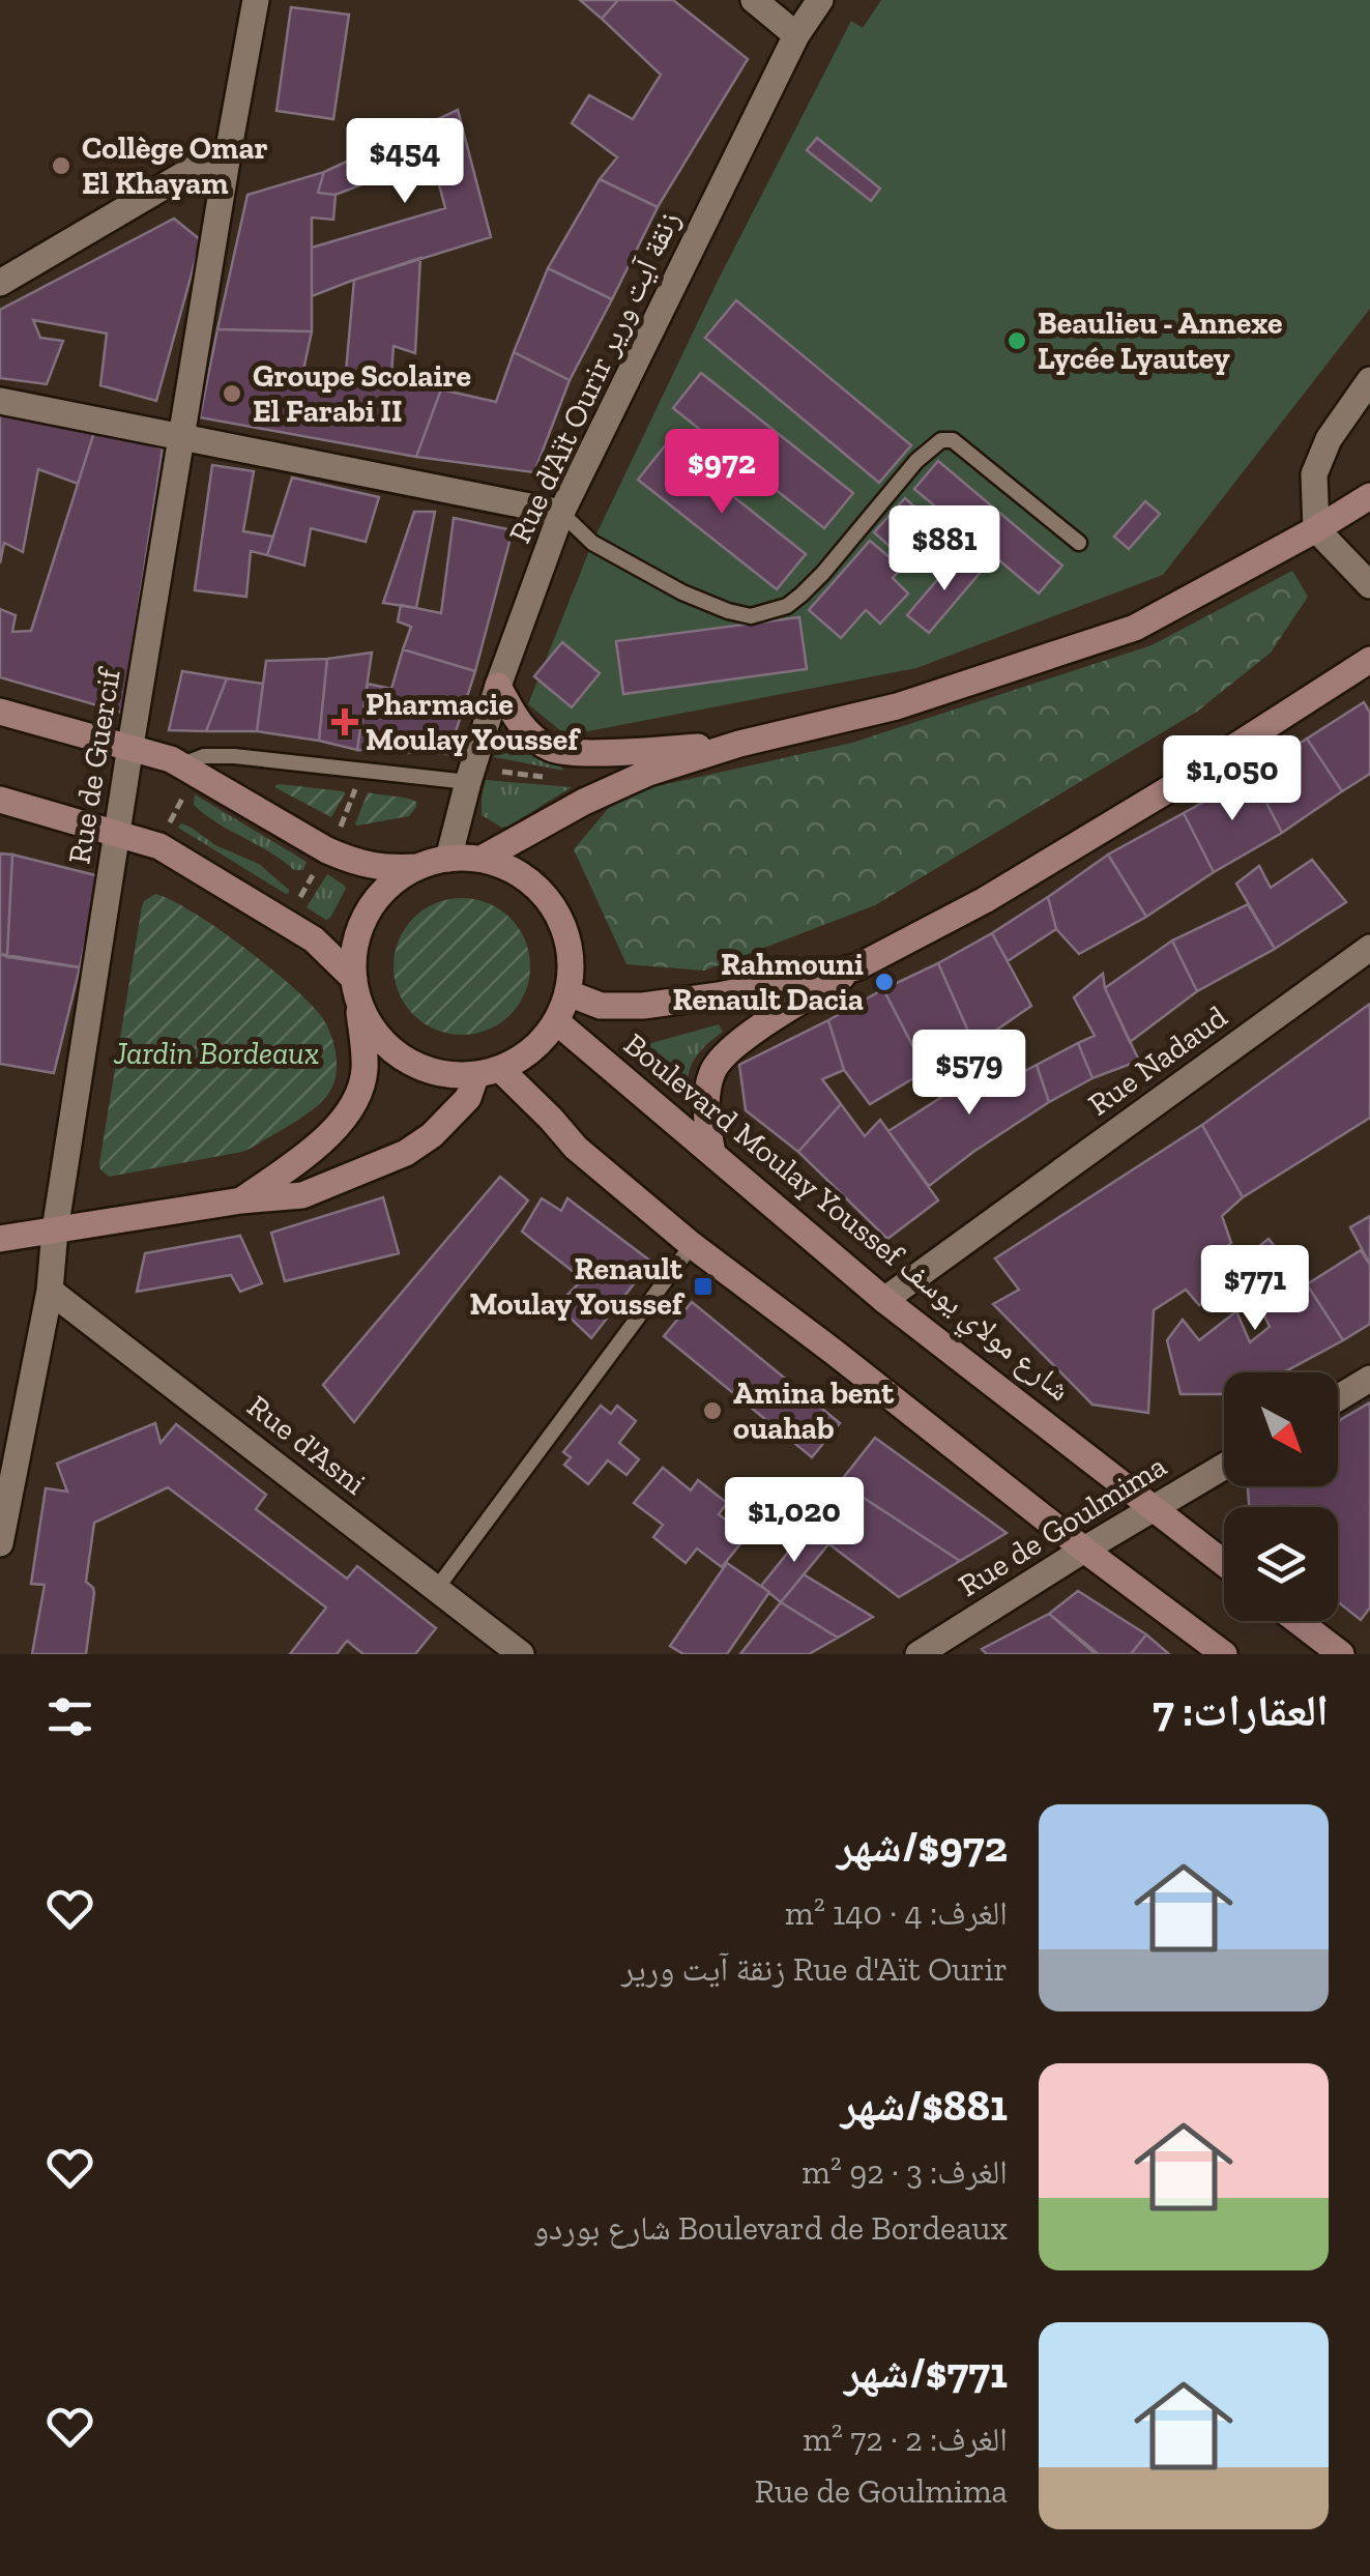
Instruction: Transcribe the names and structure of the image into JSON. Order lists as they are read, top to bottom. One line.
{"streets":{"main road":["Boulevard Moulay Youssef شارع مولاي يوسف"],"street":["Rue d'Aït Ourir زنقة آيت ورير","Rue de Guercif","Rue Nadaud","Rue d'Asni","Rue de Goulmima"]},"crossings":[["Rue d'Aït Ourir زنقة آيت ورير","Boulevard Moulay Youssef شارع مولاي يوسف"],["Rue de Guercif","Rue d'Asni"],["Rue Nadaud","Boulevard Moulay Youssef شارع مولاي يوسف"],["Boulevard Moulay Youssef شارع مولاي يوسف","Rue de Goulmima"]],"parks":["Jardin Bordeaux"],"places":{"other":["Collège Omar El Khayam","Beaulieu - Annexe Lycée Lyautey","Groupe Scolaire El Farabi II","Rahmouni Renault Dacia","Amina bent ouahab"],"health":["Pharmacie Moulay Youssef"],"transit":["Renault Moulay Youssef"]},"north":"bottom right","page":{"price":["$454","$972","$881","$1,050","$579","$771","$1,020"],"heading":"العقارات: 7","list":[{"name":"$972/شهر","note":"الغرف: 4 · 140 m² · Rue d'Aït Ourir زنقة آيت ورير"},{"name":"$881/شهر","note":"الغرف: 3 · 92 m² · Boulevard de Bordeaux شارع بوردو"},{"name":"$771/شهر","note":"الغرف: 2 · 72 m² · Rue de Goulmima"}]}}
